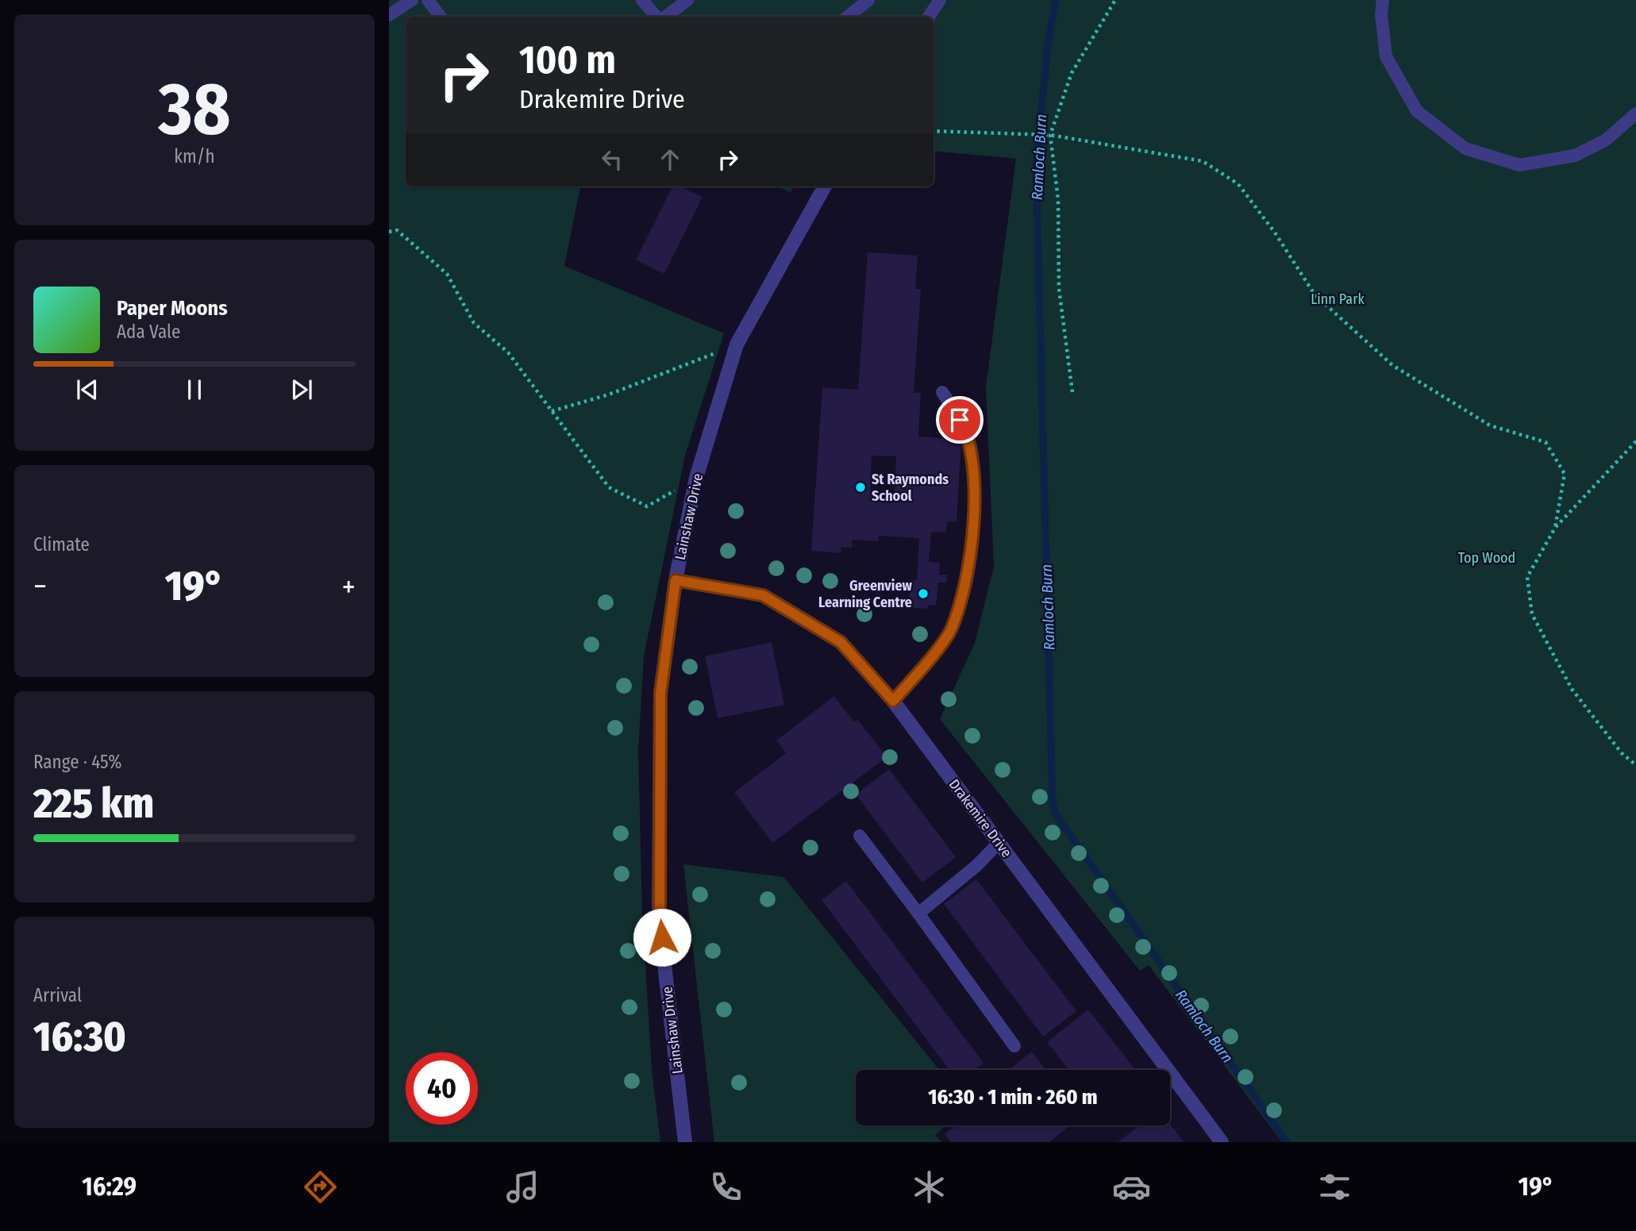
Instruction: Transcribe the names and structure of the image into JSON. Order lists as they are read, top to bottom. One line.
{"streets":{"street":["Lainshaw Drive","Drakemire Drive"]},"crossings":[["Lainshaw Drive","Drakemire Drive"]],"water":["Ramloch Burn"],"parks":["Linn Park","Top Wood"],"places":["St Raymonds School","Greenview Learning Centre"],"page":{"tile":[["38","km/h"],"Climate",["Range · 45%","225 km"],["Arrival","16:30"]],"turn":["100 m","Drakemire Drive"],"song":["Paper Moons","Ada Vale"],"heat":["−","19°","+"],"limit":"40","trip":"16:30 · 1 min · 260 m","tabs":["16:29","19°"]}}
